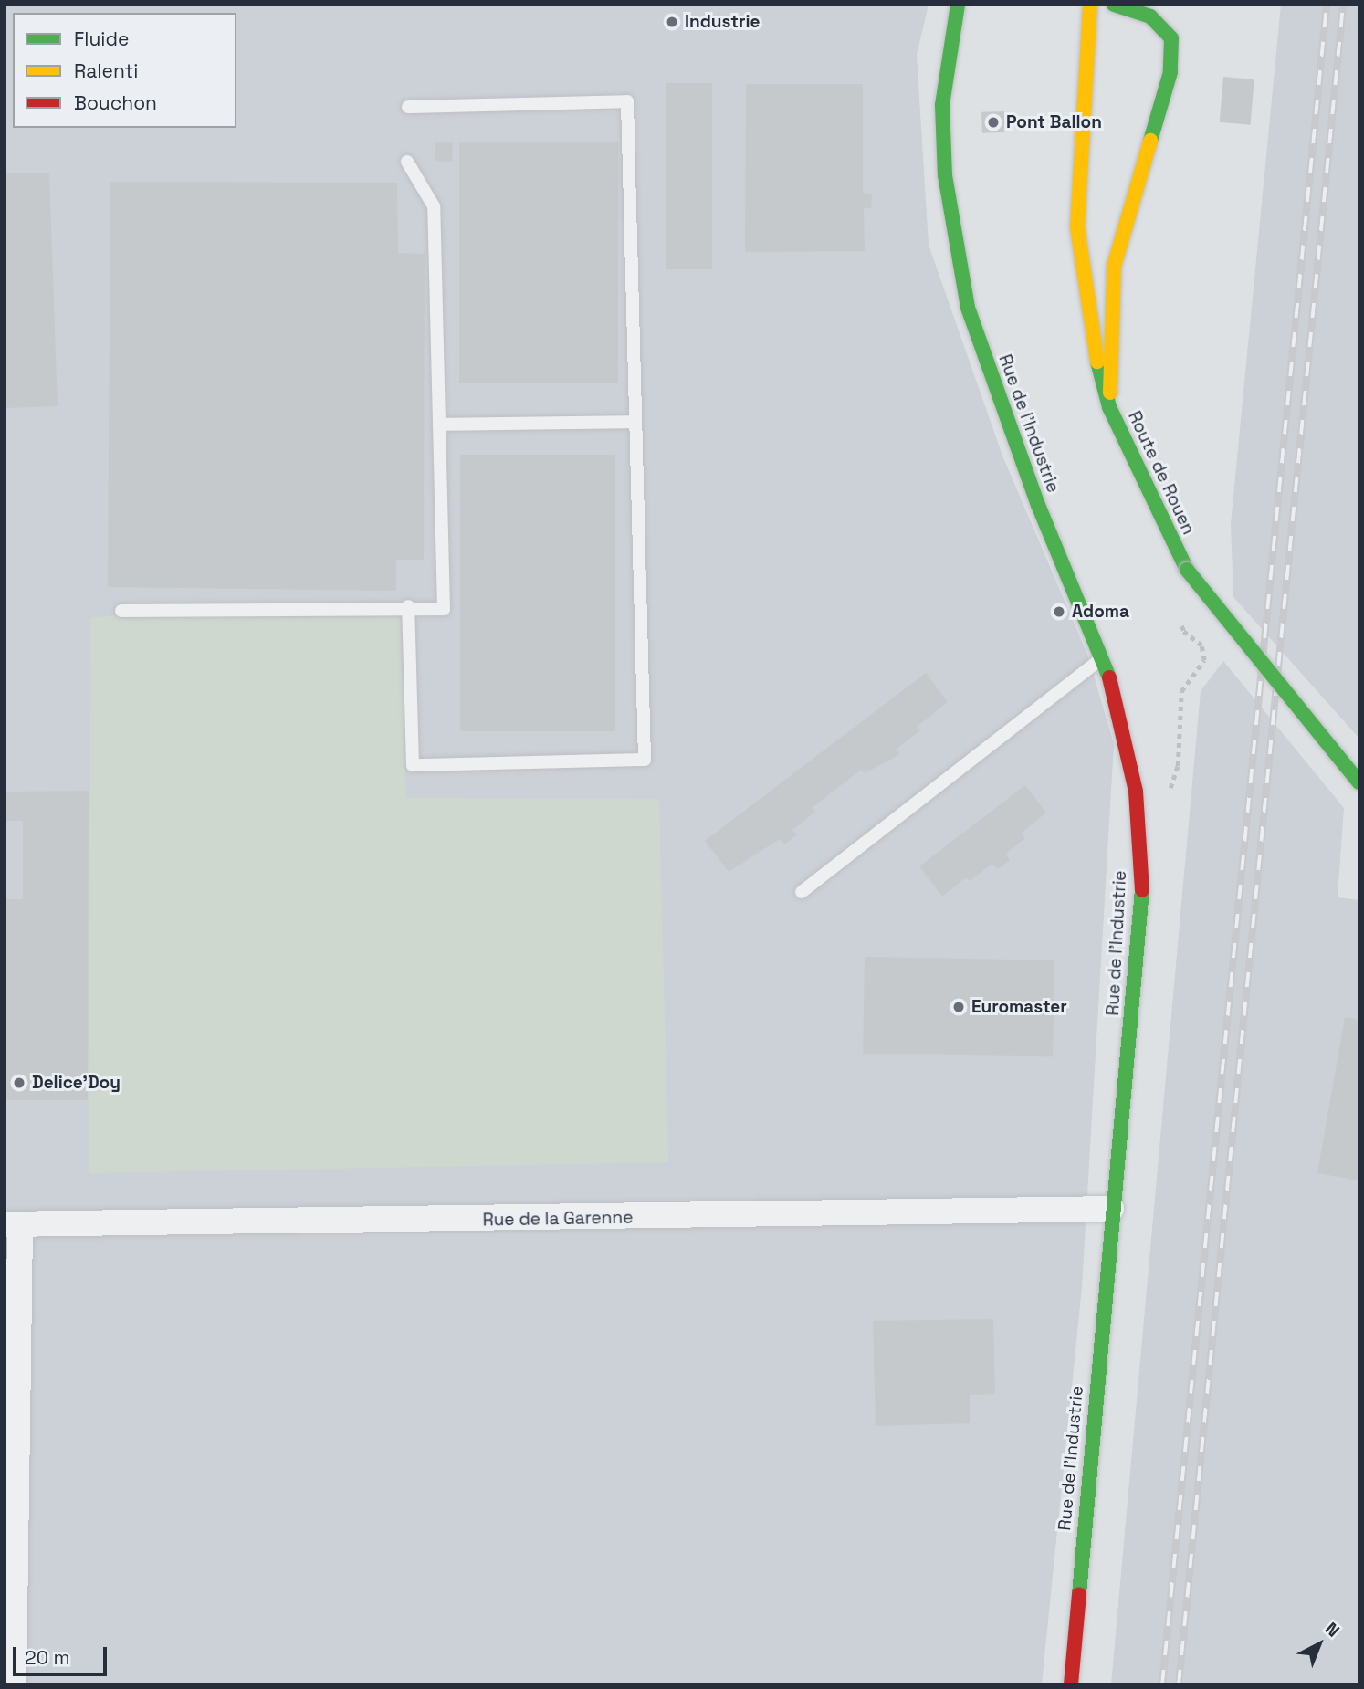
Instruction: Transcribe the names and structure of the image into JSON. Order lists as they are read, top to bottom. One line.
{"streets":{"street":["Rue de l'Industrie","Route de Rouen","Rue de la Garenne"]},"crossings":[["Rue de l'Industrie","Rue de la Garenne"]],"places":["Industrie","Pont Ballon","Adoma","Euromaster","Delice'Doy"],"legend":["Fluide","Ralenti","Bouchon"],"scale_bar":"20 m","north":"top right"}
